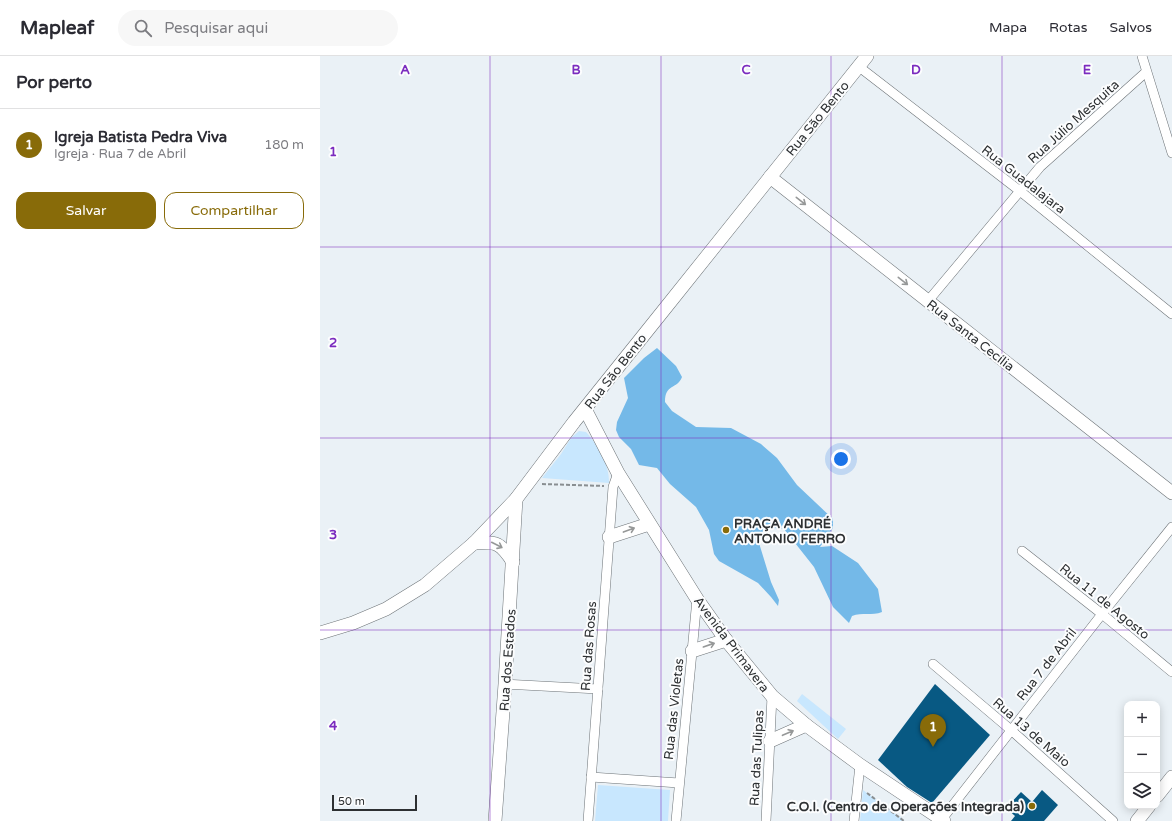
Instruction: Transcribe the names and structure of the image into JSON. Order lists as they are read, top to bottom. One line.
{"streets":{"street":["Rua São Bento","Rua Júlio Mesquita","Rua Guadalajara","Rua Santa Cecília","Rua 11 de Agosto","Avenida Primavera","Rua das Rosas","Rua dos Estados","Rua 7 de Abril","Rua das Violetas","Rua 13 de Maio","Rua das Tulipas"]},"crossings":[["Rua São Bento","Rua Guadalajara"],["Rua São Bento","Rua Santa Cecília"],["Rua São Bento","Avenida Primavera"],["Rua São Bento","Rua dos Estados"],["Rua Júlio Mesquita","Rua Guadalajara"],["Rua Júlio Mesquita","Rua Santa Cecília"],["Rua 11 de Agosto","Rua 7 de Abril"],["Avenida Primavera","Rua das Rosas"],["Avenida Primavera","Rua 7 de Abril"],["Avenida Primavera","Rua das Violetas"],["Avenida Primavera","Rua das Tulipas"],["Rua 7 de Abril","Rua 13 de Maio"]],"one_way":["Rua Santa Cecília"],"places":["PRAÇA ANDRÉ ANTONIO FERRO","C.O.I. (Centro de Operações Integrada)"],"scale_bar":"50 m","page":{"header":"Mapleaf","search":"Pesquisar aqui","nav":["Mapa","Rotas","Salvos"],"heading":"Por perto","list":[{"mark":"1","name":"Igreja Batista Pedra Viva","note":"Igreja · Rua 7 de Abril","value":"180 m"}],"buttons":["Salvar","Compartilhar"],"map_buttons":["+","−"],"pins":"1","scale":"50 m"},"grid":{"columns":["A","B","C","D","E"],"rows":["1","2","3","4"]}}
